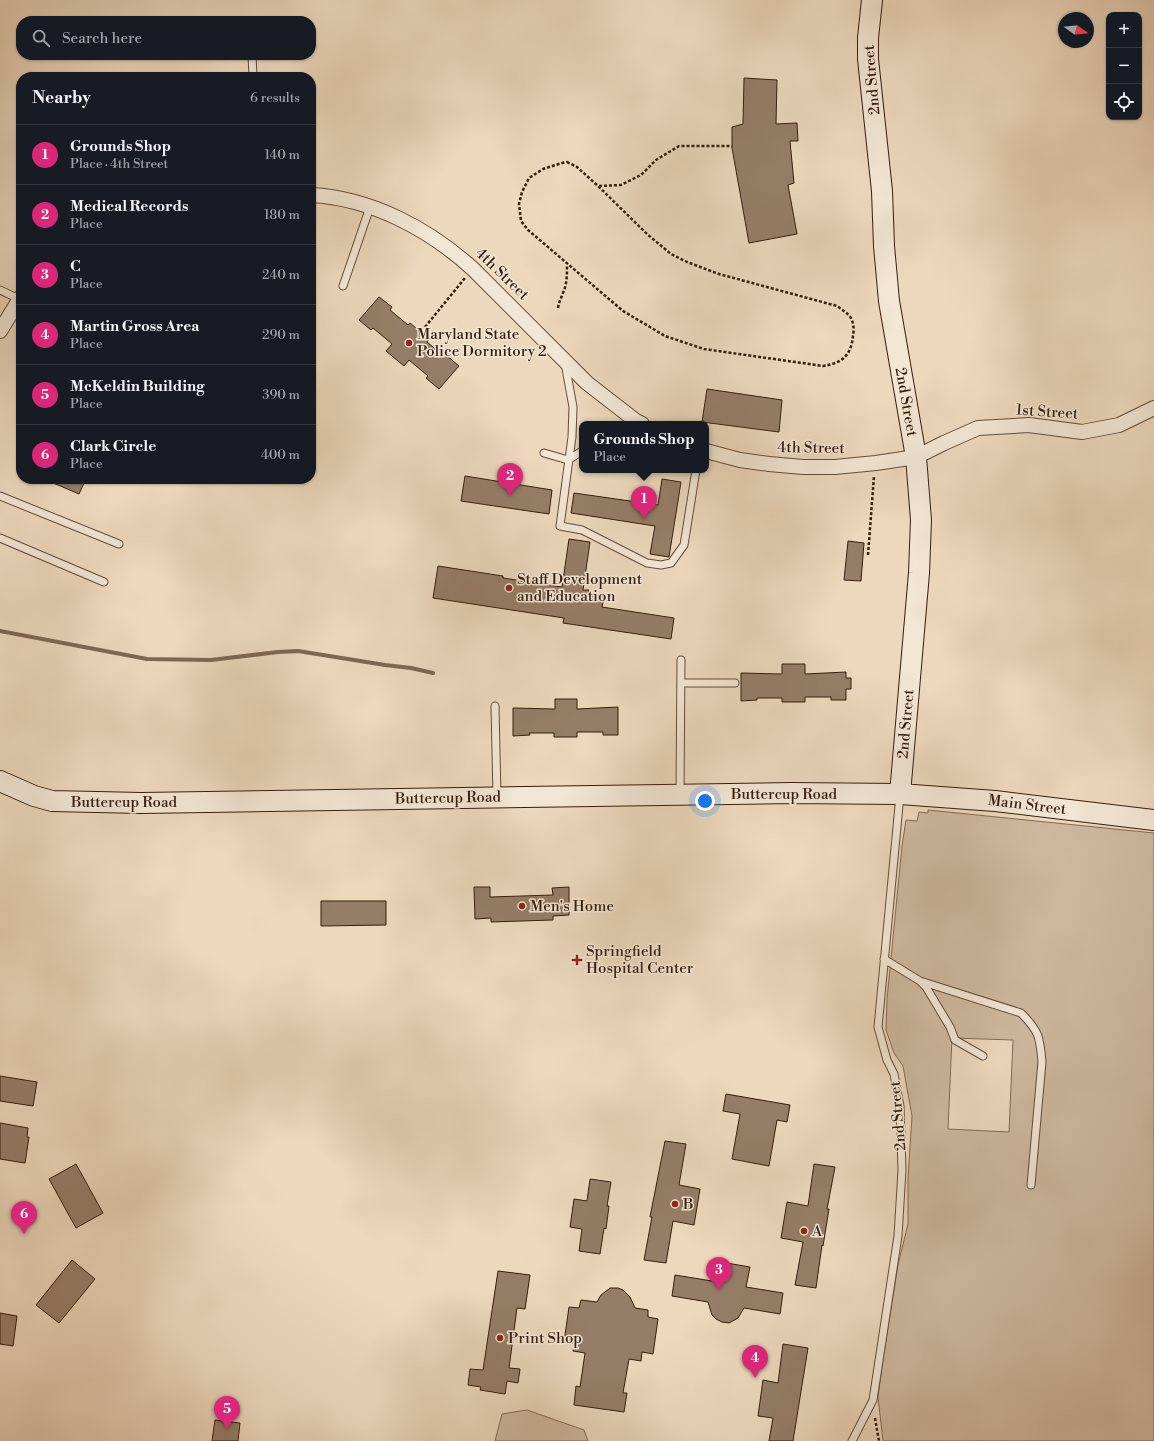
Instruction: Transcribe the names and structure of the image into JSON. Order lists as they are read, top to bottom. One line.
{"streets":{"street":["2nd Street","4th Street","1st Street","Buttercup Road","Main Street"]},"crossings":[["2nd Street","4th Street"],["2nd Street","1st Street"],["2nd Street","Buttercup Road"],["2nd Street","Main Street"],["4th Street","1st Street"],["Buttercup Road","Main Street"]],"places":{"other":["Maryland State Police Dormitory 2","Staff Development and Education","Men's Home","B","A","Print Shop"],"health":["Springfield Hospital Center"]},"north":"right","page":{"map_buttons":["+","−"],"search":"Search here","heading":["Nearby","6 results"],"list":[{"mark":"1","name":"Grounds Shop","note":"Place · 4th Street","value":"140 m"},{"mark":"2","name":"Medical Records","note":"Place","value":"180 m"},{"mark":"3","name":"C","note":"Place","value":"240 m"},{"mark":"4","name":"Martin Gross Area","note":"Place","value":"290 m"},{"mark":"5","name":"McKeldin Building","note":"Place","value":"390 m"},{"mark":"6","name":"Clark Circle","note":"Place","value":"400 m"}],"popup":["Grounds Shop","Place"],"pins":["2","1","6","3","4","5"]}}
